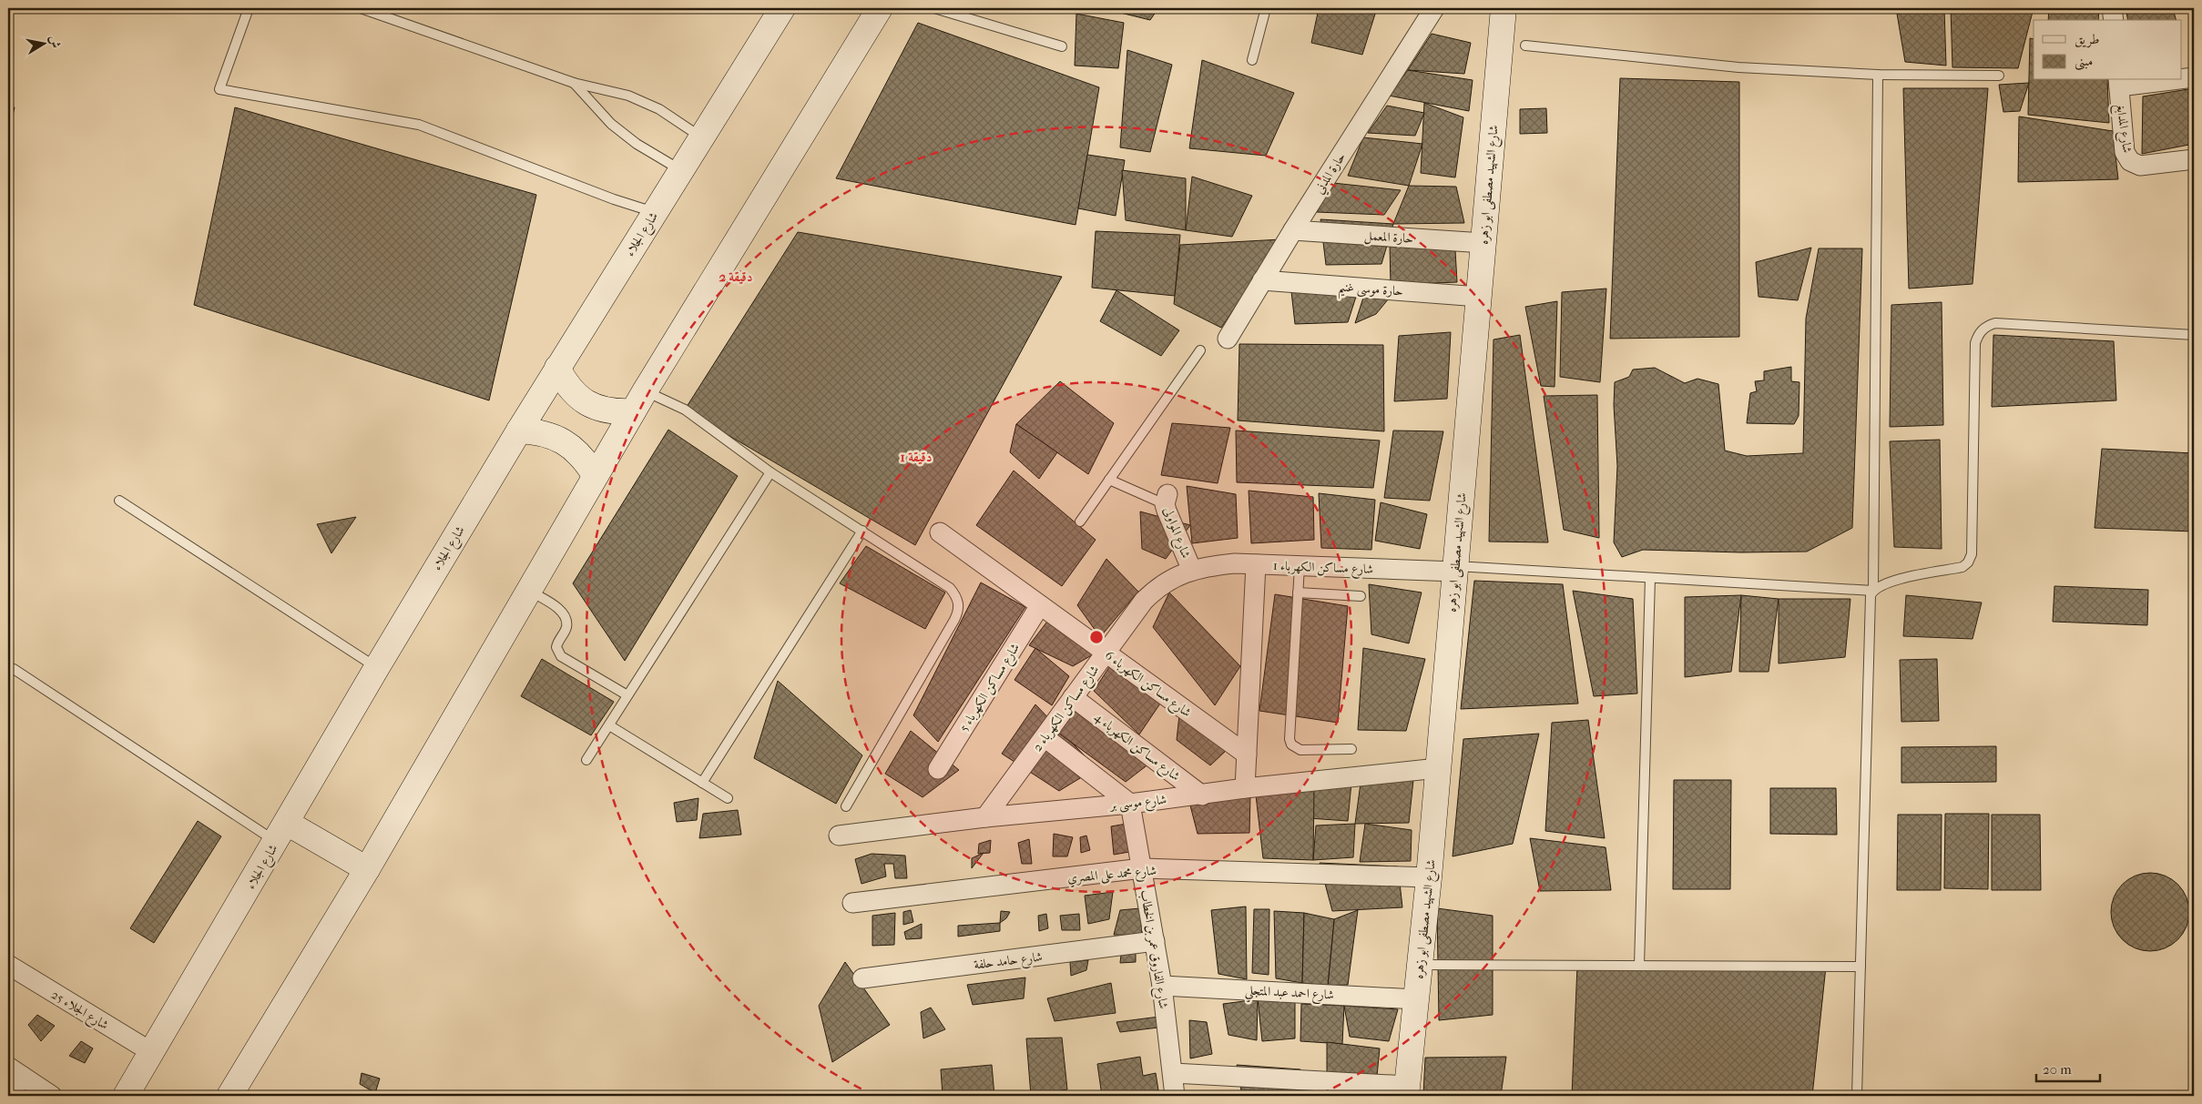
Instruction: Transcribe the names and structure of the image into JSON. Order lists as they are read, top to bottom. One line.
{"streets":{"main road":["شارع الشهيد مصطفى ابو زهره","شارع الجلاء"],"street":["شارع المدابغ","حارة المدني","حارة المعمل","حارة موسى غنيم","شارع المواولى","شارع مساكن الكهرباء 1","شارع مساكن الكهرباء 6","شارع مساكن الكهرباء 5","شارع مساكن الكهرباء 2","شارع مساكن الكهرباء 4","شارع موسى بر","شارع محمد على المصري","شارع الفاروق عمر بن الخطاب","شارع حامد حلفة","شارع احمد عبد المتجلي","شارع الجلاء 25"]},"crossings":[["حارة المدني","حارة المعمل"],["حارة المدني","حارة موسى غنيم"],["شارع الشهيد مصطفى ابو زهره","حارة المعمل"],["شارع الشهيد مصطفى ابو زهره","حارة موسى غنيم"],["شارع الشهيد مصطفى ابو زهره","شارع مساكن الكهرباء 1"],["شارع الشهيد مصطفى ابو زهره","شارع موسى بر"],["شارع الشهيد مصطفى ابو زهره","شارع محمد على المصري"],["شارع الشهيد مصطفى ابو زهره","شارع احمد عبد المتجلي"],["شارع الجلاء","شارع الجلاء 25"],["شارع المواولى","شارع مساكن الكهرباء 1"],["شارع المواولى","شارع مساكن الكهرباء 2"],["شارع مساكن الكهرباء 1","شارع مساكن الكهرباء 2"],["شارع مساكن الكهرباء 6","شارع مساكن الكهرباء 5"],["شارع مساكن الكهرباء 6","شارع مساكن الكهرباء 2"],["شارع مساكن الكهرباء 2","شارع مساكن الكهرباء 4"],["شارع مساكن الكهرباء 2","شارع موسى بر"],["شارع مساكن الكهرباء 4","شارع موسى بر"],["شارع موسى بر","شارع الفاروق عمر بن الخطاب"],["شارع محمد على المصري","شارع الفاروق عمر بن الخطاب"],["شارع الفاروق عمر بن الخطاب","شارع حامد حلفة"],["شارع الفاروق عمر بن الخطاب","شارع احمد عبد المتجلي"]],"legend":["طريق","مبنى"],"scale_bar":"20 m","north":"right","rings":["2 دقيقة","1 دقيقة"]}
